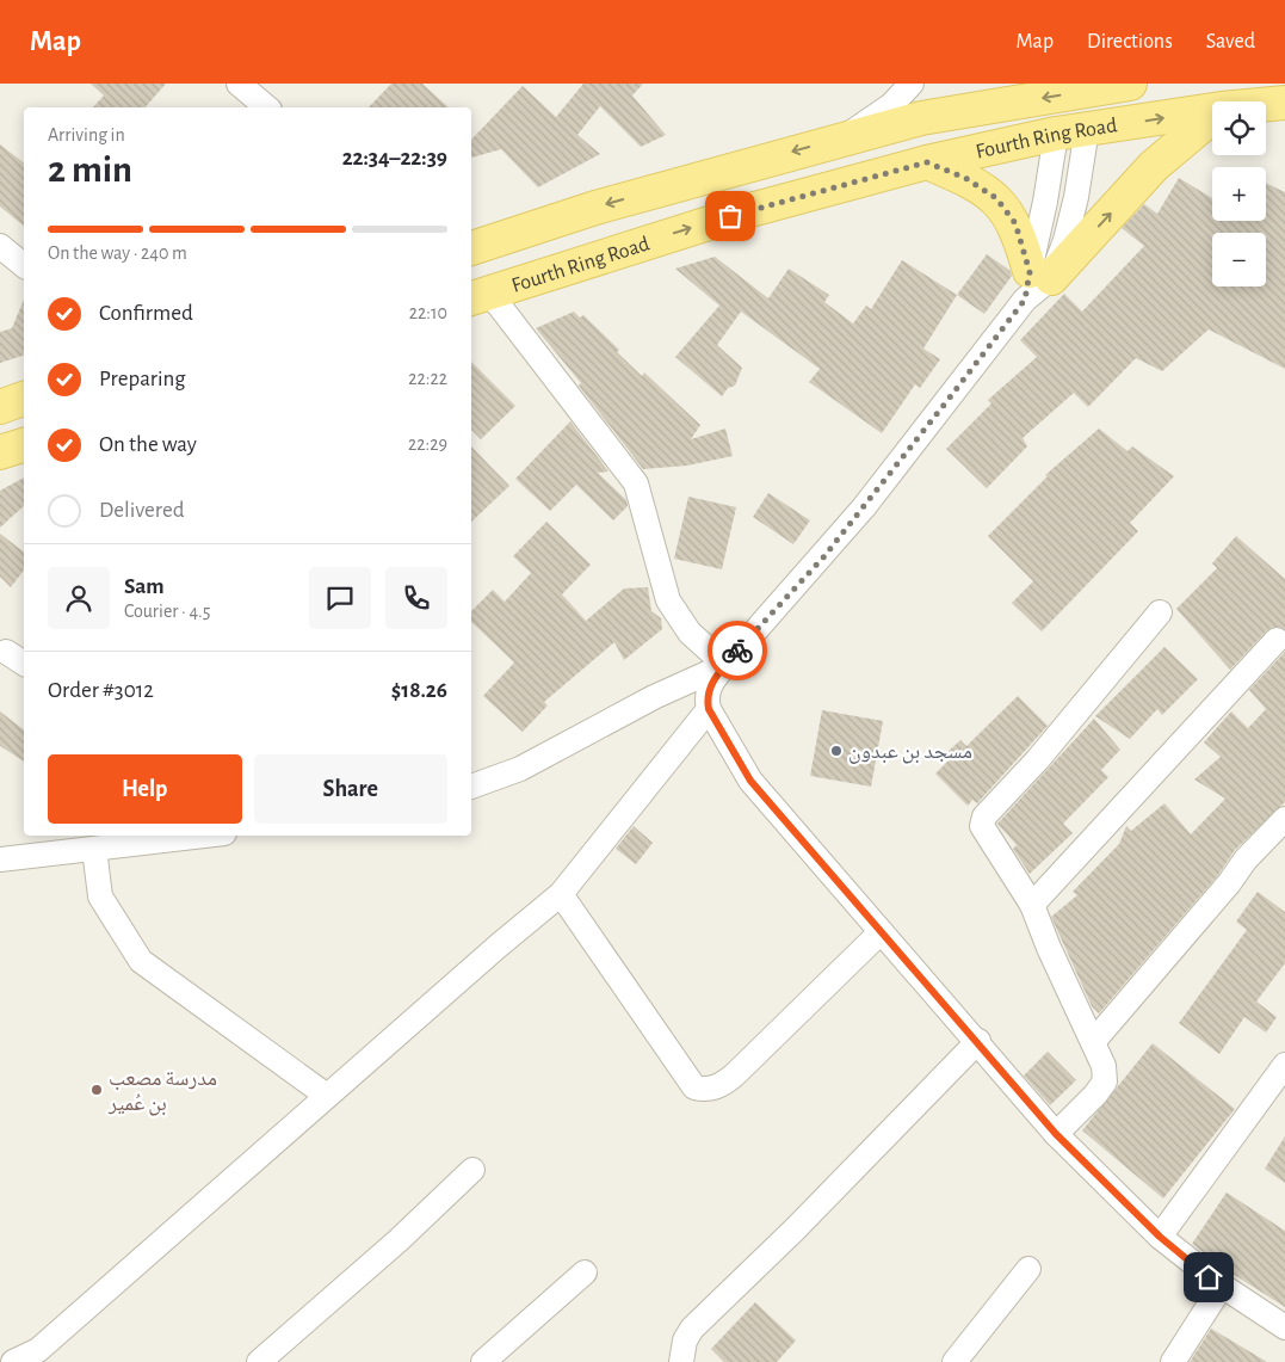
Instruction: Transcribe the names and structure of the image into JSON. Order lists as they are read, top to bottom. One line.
{"streets":{"main road":["Fourth Ring Road"]},"places":["مسجد بن عبدون","مدرسة مصعب بن عُمير"],"page":{"header":"Map","nav":["Map","Directions","Saved"],"map_buttons":["+","−"],"heading":["2 min","Arriving in","22:34–22:39"],"panel":["Sam","Courier · 4.5","Order #3012","$18.26"],"bar":"On the way · 240 m","list":[["Confirmed","22:10"],["Preparing","22:22"],["On the way","22:29"],"Delivered"],"buttons":["Help","Share"]}}
